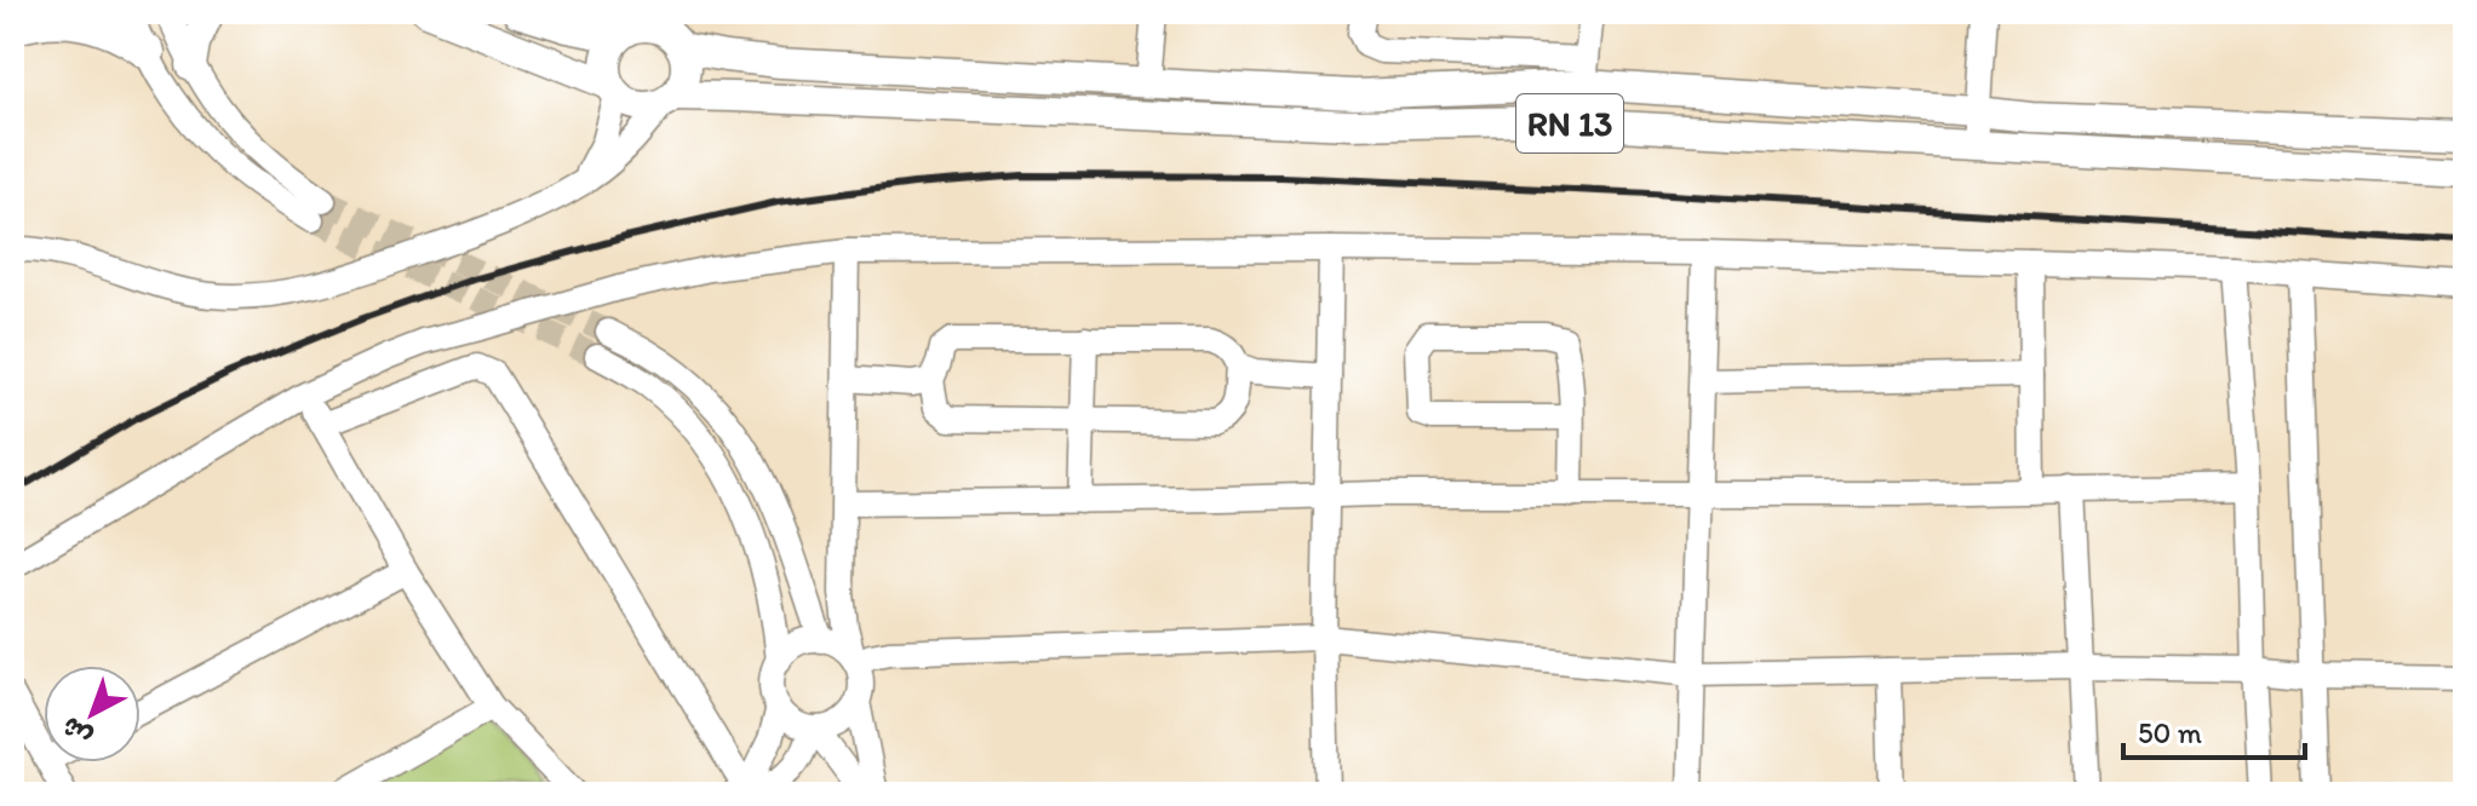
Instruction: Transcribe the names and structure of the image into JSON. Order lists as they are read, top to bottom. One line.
{"streets":{"main road":["RN 13"]},"scale_bar":"50 m","north":"bottom left"}
